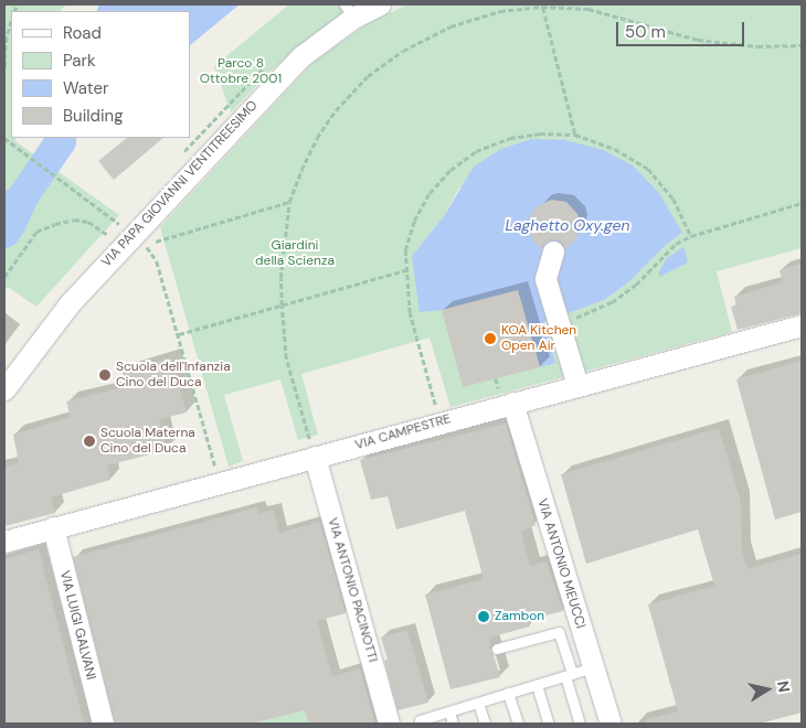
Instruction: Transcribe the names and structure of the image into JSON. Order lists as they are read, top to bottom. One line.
{"streets":{"street":["VIA PAPA GIOVANNI VENTITREESIMO","VIA CAMPESTRE","VIA ANTONIO MEUCCI","VIA ANTONIO PACINOTTI","VIA LUIGI GALVANI"]},"crossings":[["VIA CAMPESTRE","VIA ANTONIO MEUCCI"],["VIA CAMPESTRE","VIA ANTONIO PACINOTTI"],["VIA CAMPESTRE","VIA LUIGI GALVANI"]],"water":["Laghetto Oxy.gen"],"parks":["Parco 8 Ottobre 2001","Giardini della Scienza"],"places":["KOA Kitchen Open Air","Scuola dell'Infanzia Cino del Duca","Scuola Materna Cino del Duca","Zambon"],"legend":["Road","Park","Water","Building"],"scale_bar":"50 m","north":"right"}
